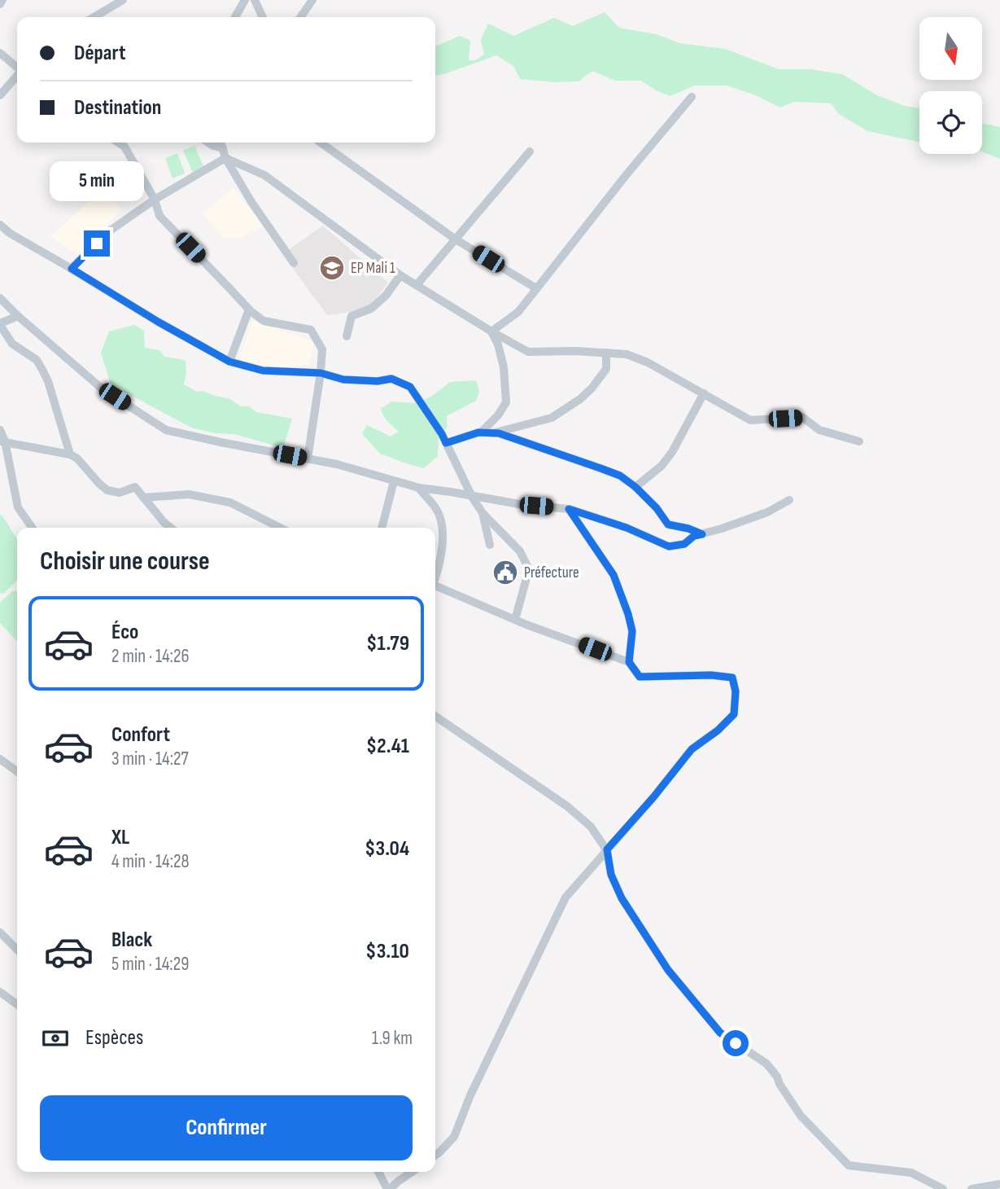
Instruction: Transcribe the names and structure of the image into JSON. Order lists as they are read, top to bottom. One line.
{"places":{"school or university":["EP Mali 1"],"public building":["Préfecture"]},"north":"bottom","page":{"banner":["Départ","Destination"],"bubble":"5 min","heading":"Choisir une course","list":[{"name":"Éco","note":"2 min · 14:26","value":"$1.79"},{"name":"Confort","note":"3 min · 14:27","value":"$2.41"},{"name":"XL","note":"4 min · 14:28","value":"$3.04"},{"name":"Black","note":"5 min · 14:29","value":"$3.10"}],"pay":["Espèces","1.9 km"],"buttons":"Confirmer"}}
